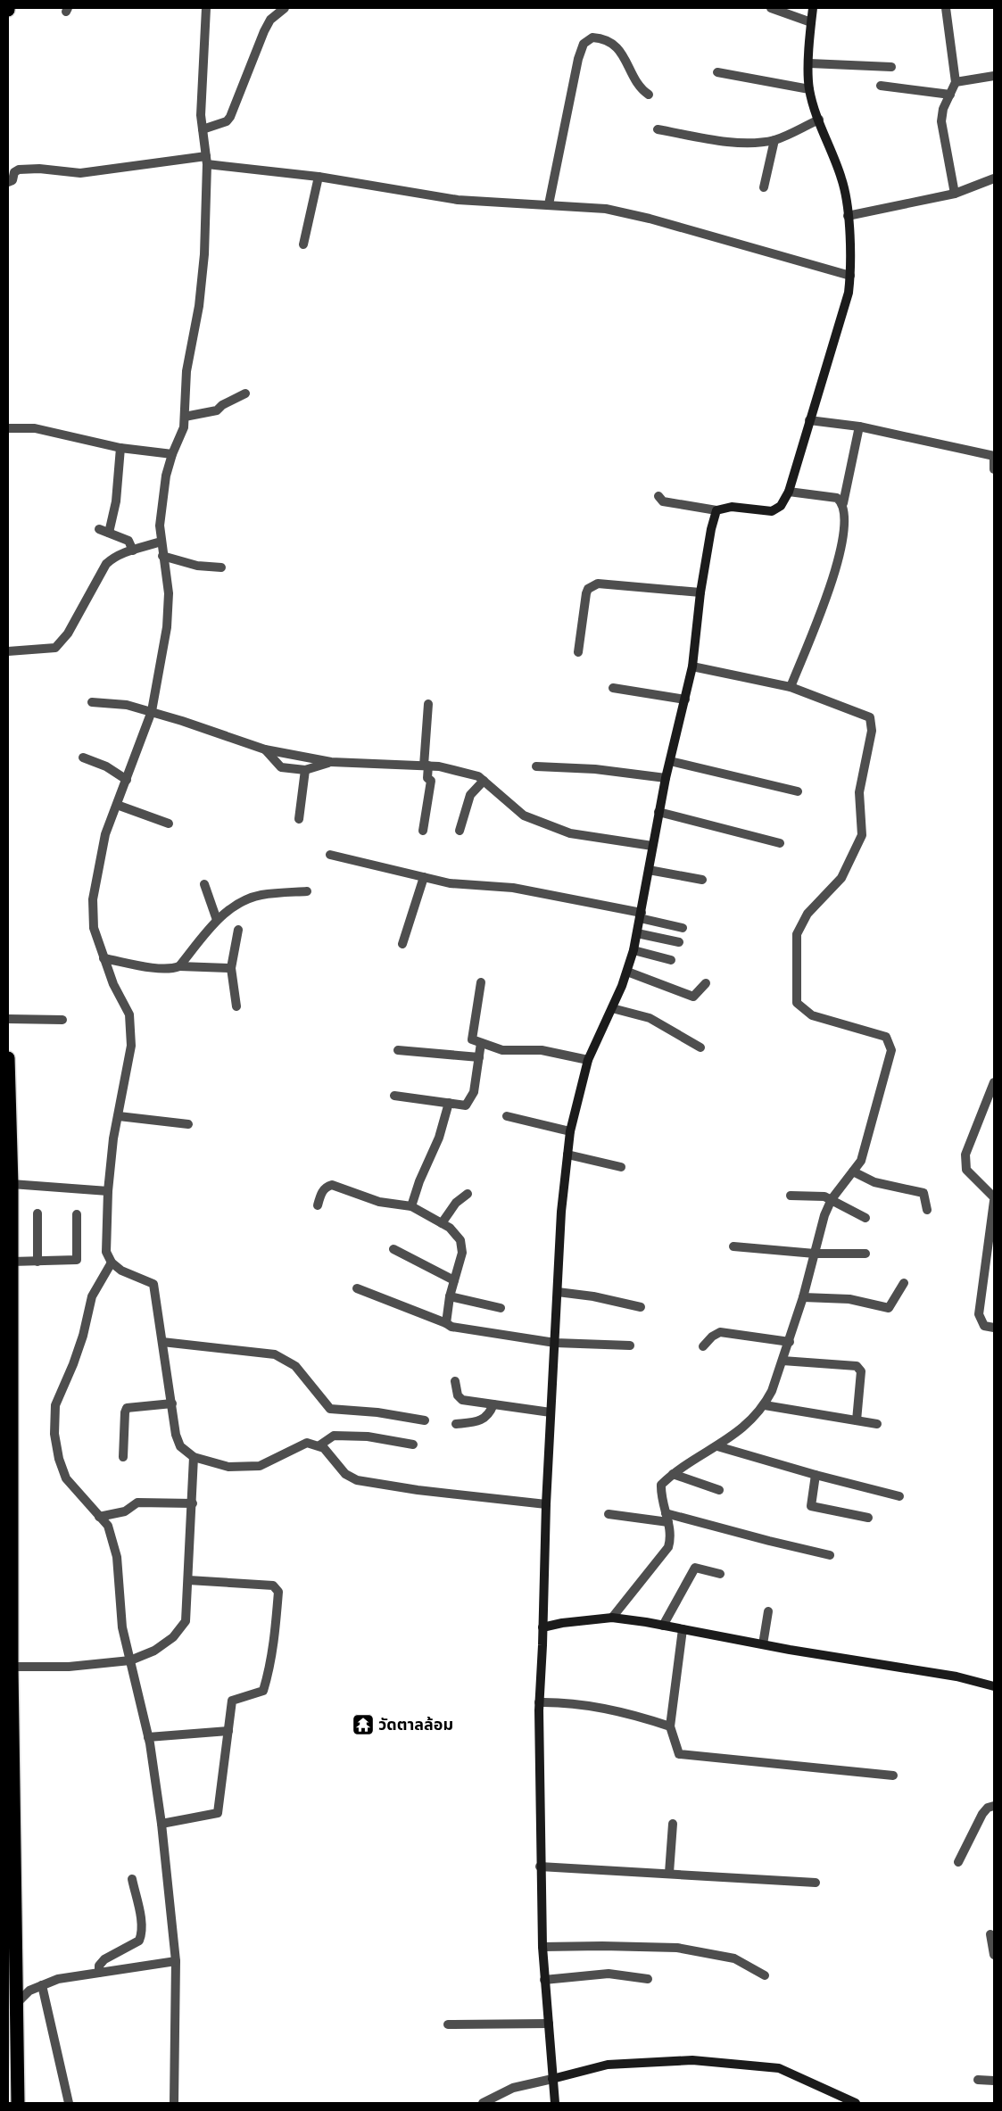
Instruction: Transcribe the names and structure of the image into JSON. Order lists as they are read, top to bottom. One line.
{"places":{"temple":["วัดตาลล้อม"]}}
